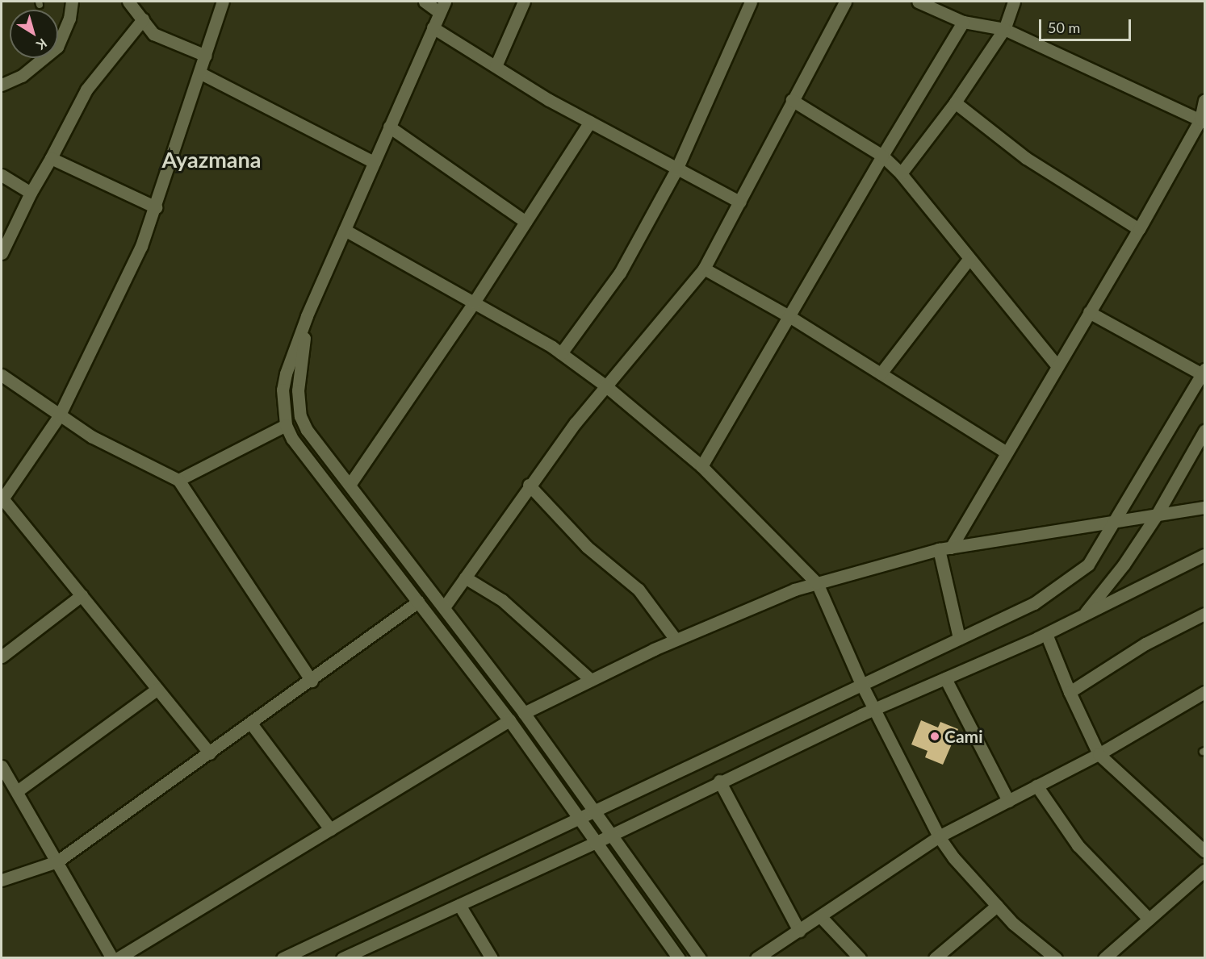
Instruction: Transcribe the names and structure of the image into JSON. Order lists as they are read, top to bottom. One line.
{"districts":["Ayazmana"],"places":["Cami"],"scale_bar":"50 m","north":"bottom right"}
